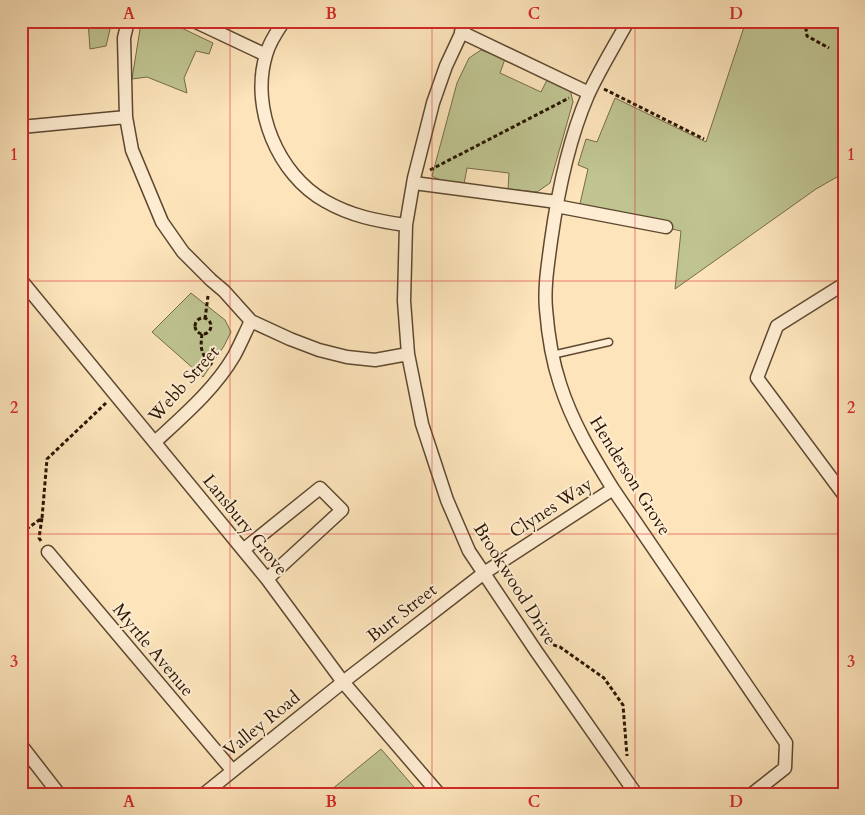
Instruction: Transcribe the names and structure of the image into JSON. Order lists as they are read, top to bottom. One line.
{"streets":{"street":["Webb Street","Henderson Grove","Clynes Way","Lansbury Grove","Brookwood Drive","Burt Street","Myrtle Avenue","Valley Road"]},"crossings":[["Webb Street","Lansbury Grove"],["Henderson Grove","Clynes Way"],["Clynes Way","Brookwood Drive"],["Clynes Way","Burt Street"],["Lansbury Grove","Burt Street"],["Lansbury Grove","Valley Road"],["Brookwood Drive","Burt Street"],["Burt Street","Valley Road"],["Myrtle Avenue","Valley Road"]],"grid":{"columns":["A","B","C","D"],"rows":["1","2","3"]}}
